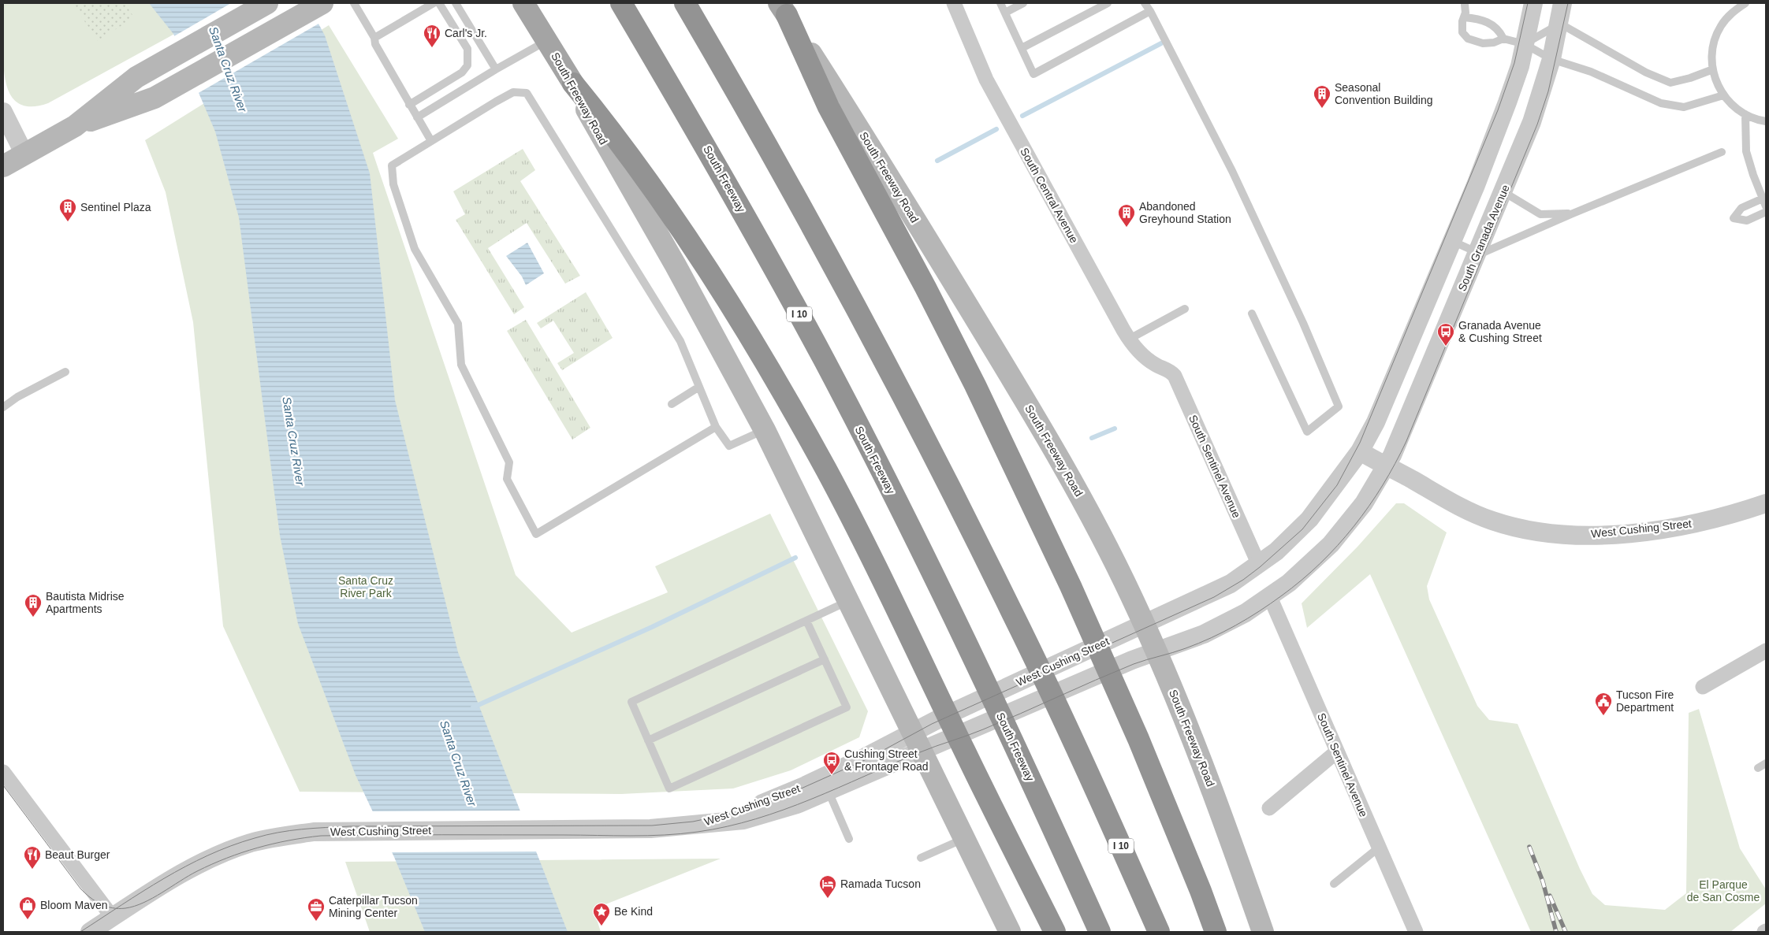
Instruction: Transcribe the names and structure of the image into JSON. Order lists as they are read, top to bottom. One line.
{"streets":{"highway":["South Freeway","I 10"],"main road":["South Freeway Road"],"street":["South Central Avenue","South Granada Avenue","South Sentinel Avenue","West Cushing Street"]},"crossings":[["South Freeway Road","West Cushing Street"],["South Central Avenue","South Sentinel Avenue"],["South Granada Avenue","West Cushing Street"],["South Sentinel Avenue","West Cushing Street"]],"water":["Santa Cruz River"],"parks":["Santa Cruz River Park","El Parque de San Cosme"],"places":{"restaurant":["Carl's Jr.","Beaut Burger"],"building":["Seasonal Convention Building","Sentinel Plaza","Abandoned Greyhound Station","Bautista Midrise Apartments"],"bus stop":["Granada Avenue & Cushing Street","Cushing Street & Frontage Road"],"public building":["Tucson Fire Department"],"hotel":["Ramada Tucson"],"shop":["Bloom Maven"],"office":["Caterpillar Tucson Mining Center"],"place":["Be Kind"]}}
